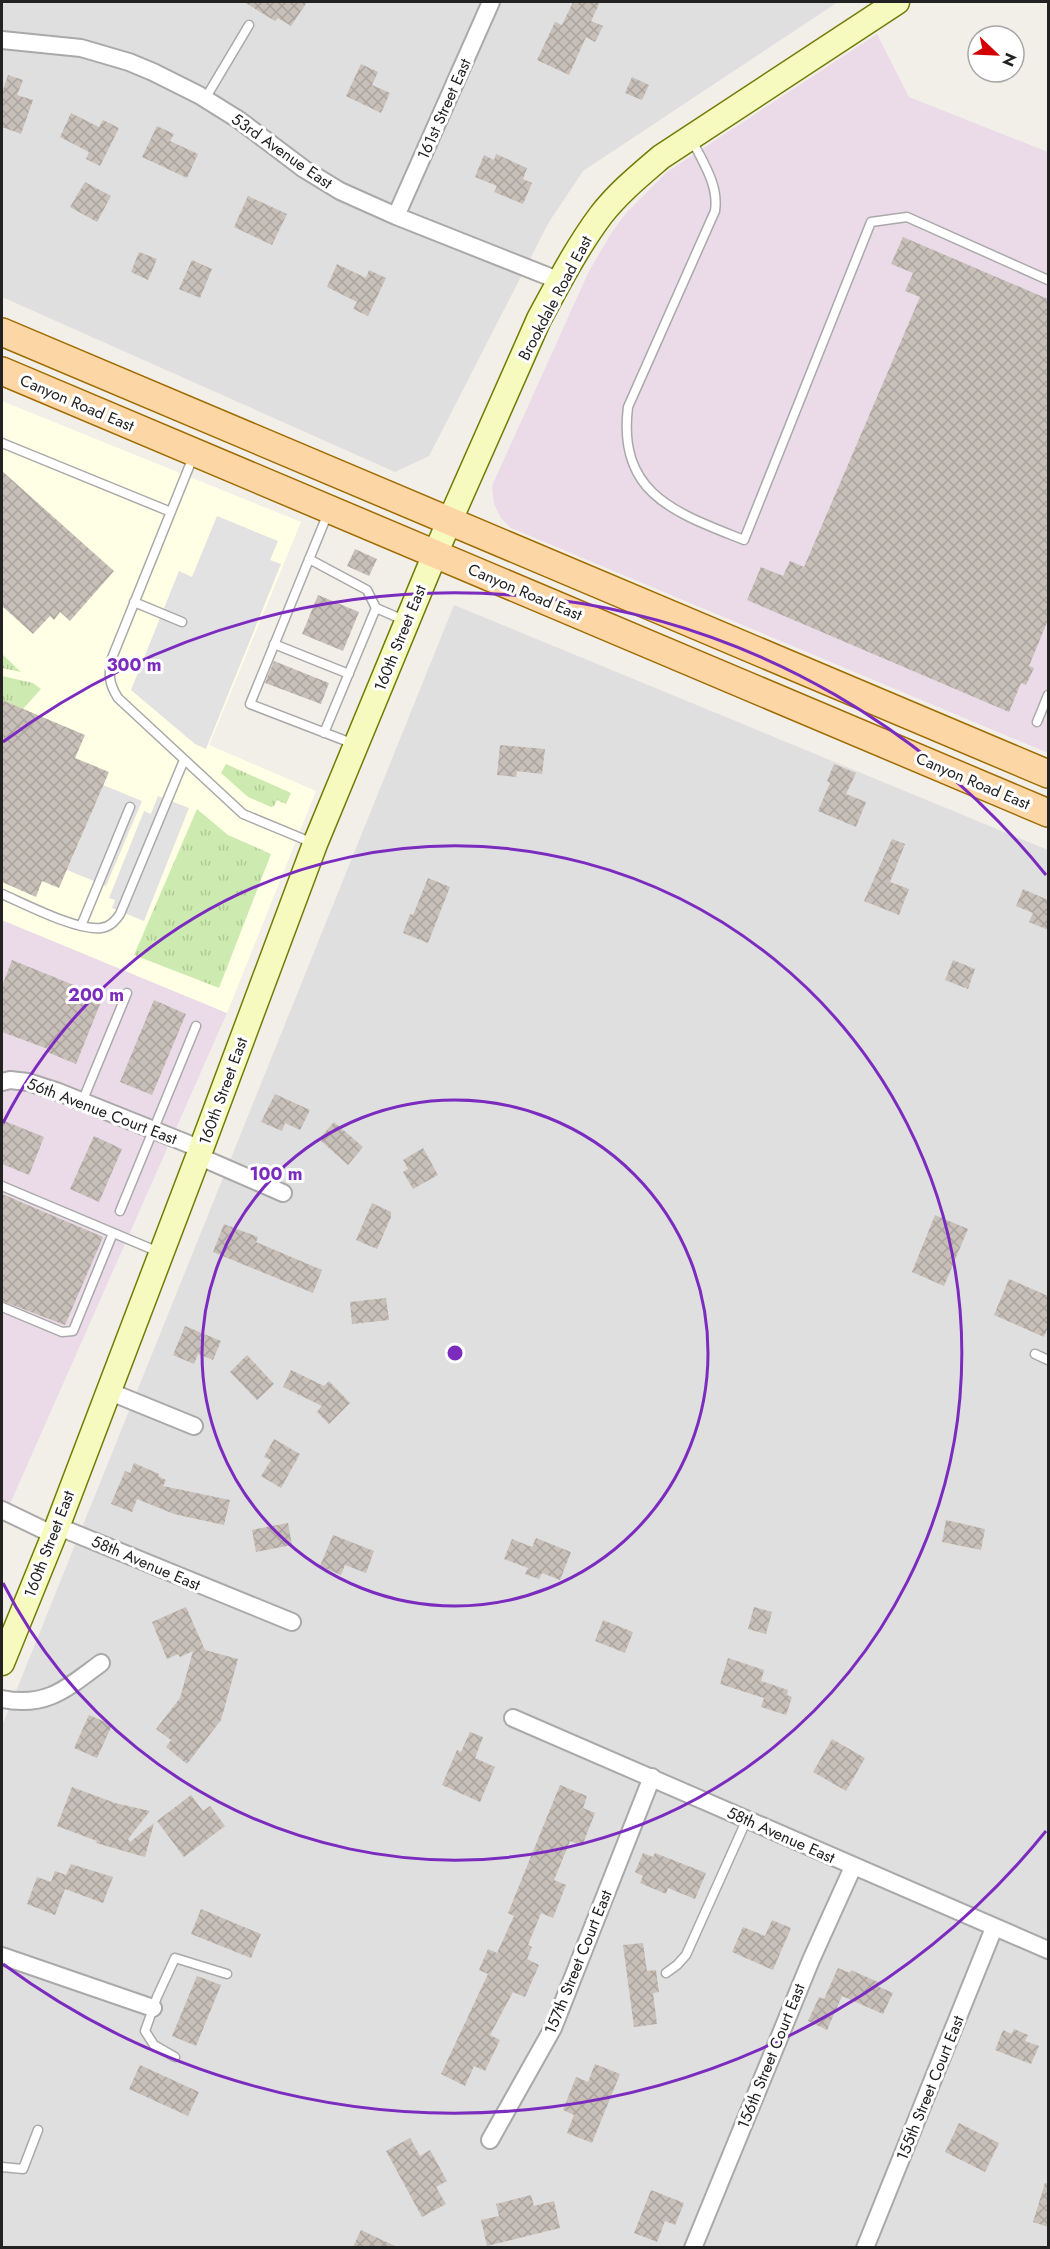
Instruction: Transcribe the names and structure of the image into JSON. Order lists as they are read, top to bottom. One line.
{"streets":{"main road":["Brookdale Road East","Canyon Road East","160th Street East"],"street":["161st Street East","53rd Avenue East","56th Avenue Court East","58th Avenue East","157th Street Court East","156th Street Court East","155th Street Court East"]},"crossings":[["161st Street East","53rd Avenue East"],["53rd Avenue East","Brookdale Road East"],["Brookdale Road East","160th Street East"],["Canyon Road East","160th Street East"],["160th Street East","56th Avenue Court East"],["160th Street East","58th Avenue East"],["58th Avenue East","157th Street Court East"],["58th Avenue East","156th Street Court East"],["58th Avenue East","155th Street Court East"]],"north":"bottom right","rings":["300 m","200 m","100 m"]}
